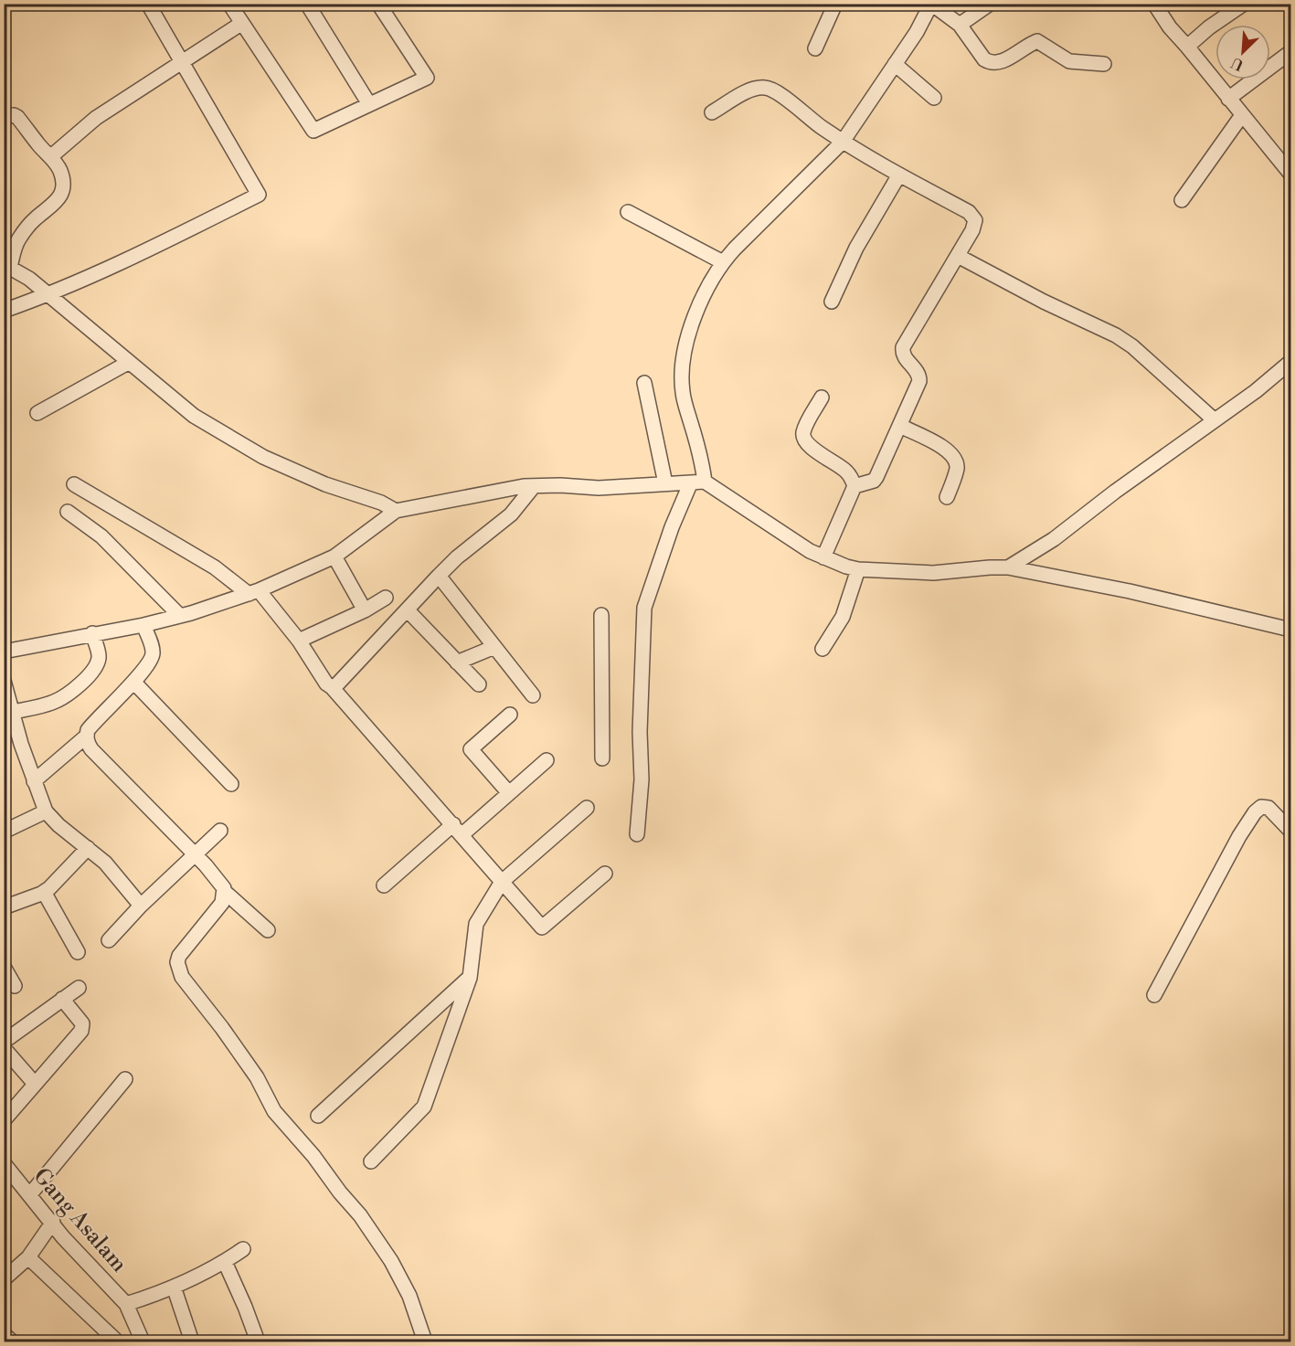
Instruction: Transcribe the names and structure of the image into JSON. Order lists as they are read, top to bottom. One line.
{"streets":{"street":["Gang Asalam"]},"north":"bottom left"}
